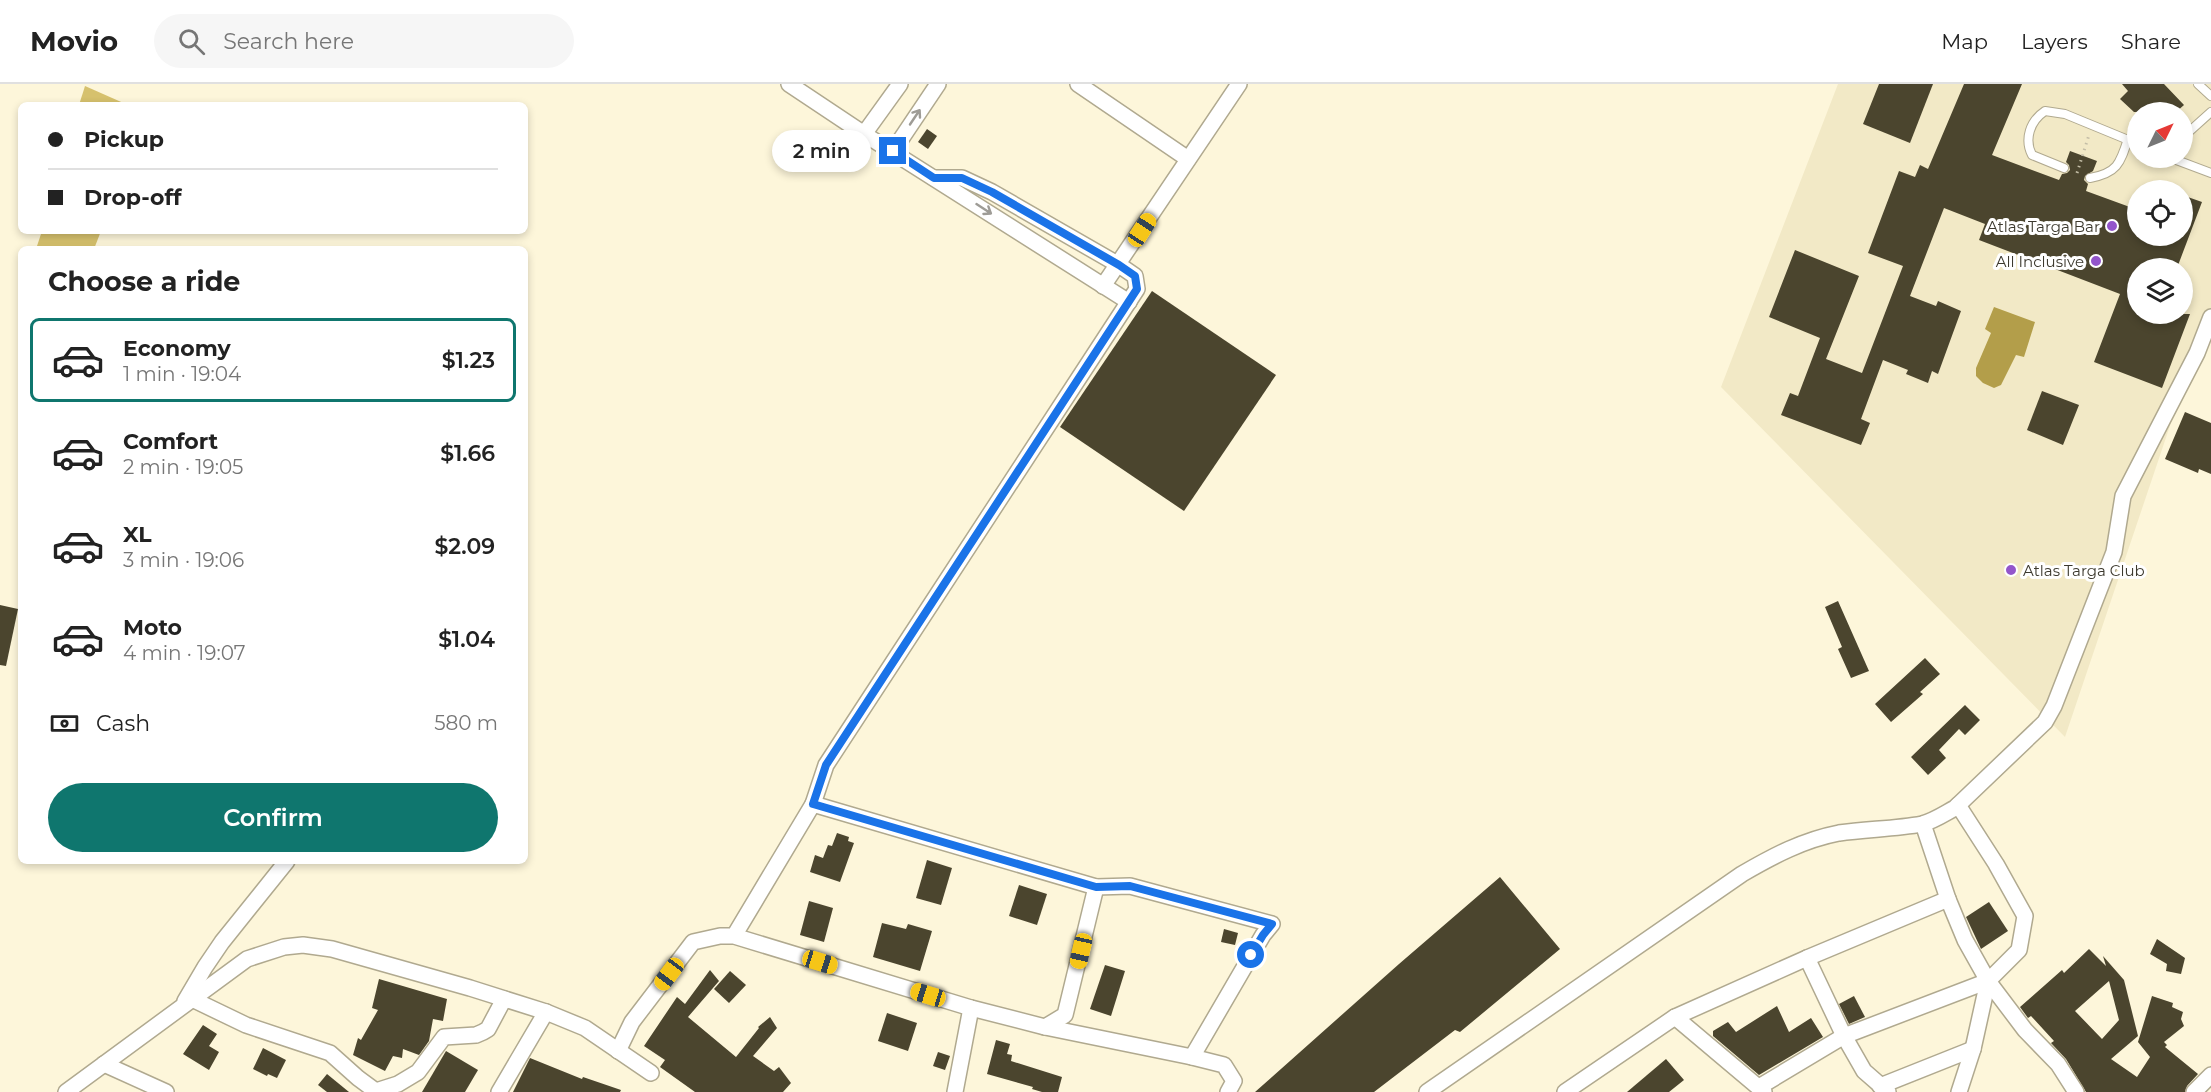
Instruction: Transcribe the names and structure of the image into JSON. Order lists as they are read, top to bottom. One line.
{"places":["Atlas Targa Bar","All Inclusive","Atlas Targa Club"],"north":"top right","page":{"header":"Movio","search":"Search here","nav":["Map","Layers","Share"],"banner":["Pickup","Drop-off"],"bubble":"2 min","heading":"Choose a ride","list":[{"name":"Economy","note":"1 min · 19:04","value":"$1.23"},{"name":"Comfort","note":"2 min · 19:05","value":"$1.66"},{"name":"XL","note":"3 min · 19:06","value":"$2.09"},{"name":"Moto","note":"4 min · 19:07","value":"$1.04"}],"pay":["Cash","580 m"],"buttons":"Confirm"}}
